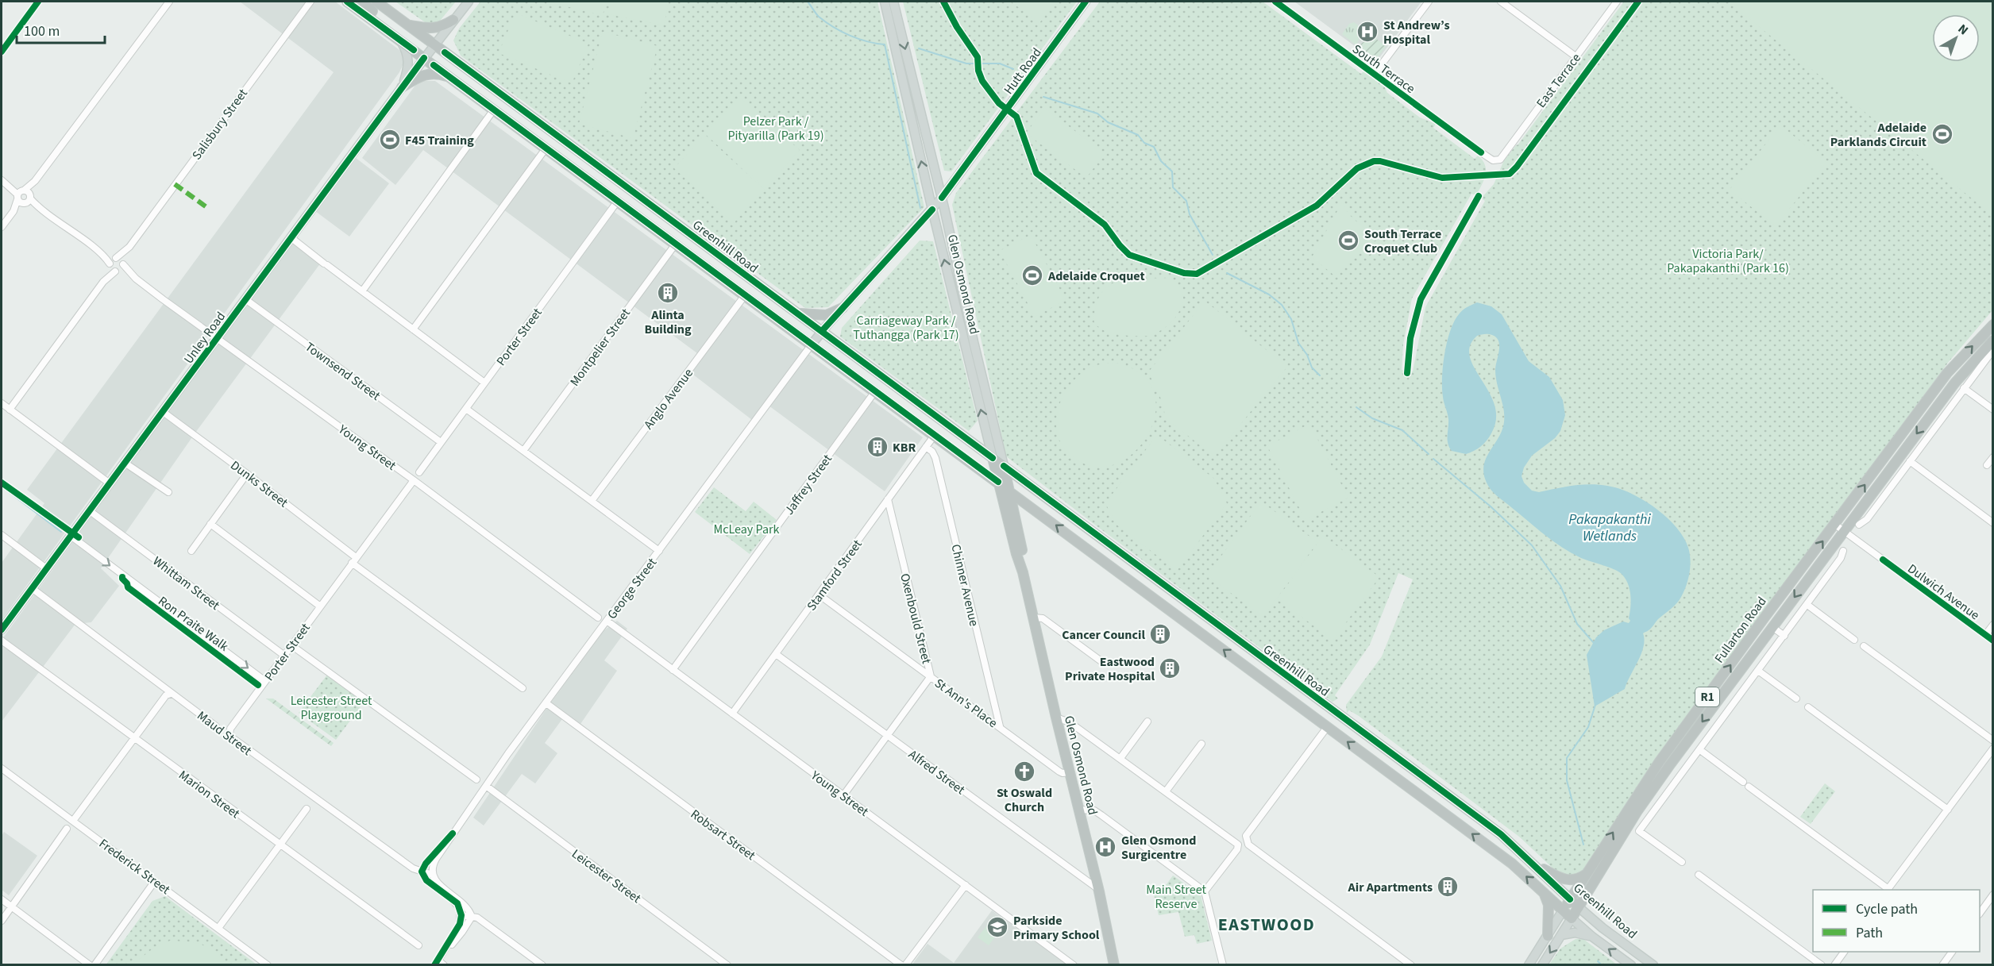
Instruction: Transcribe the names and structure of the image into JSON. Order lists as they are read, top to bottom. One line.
{"streets":{"highway":["Greenhill Road","Glen Osmond Road","Fullarton Road","R1"],"main road":["Hutt Road","Unley Road"],"street":["South Terrace","East Terrace","Salisbury Street","Porter Street","Montpelier Street","Townsend Street","Anglo Avenue","Young Street","Dunks Street","Jaffrey Street","Stamford Street","Whittam Street","Chinner Avenue","George Street","Dulwich Avenue","Oxenbould Street","St Ann's Place","Maud Street","Alfred Street","Marion Street","Robsart Street","Frederick Street","Leicester Street"],"cycle path":["Ron Praite Walk"]},"crossings":[["South Terrace","East Terrace"],["Hutt Road","Greenhill Road"],["Hutt Road","Glen Osmond Road"],["Hutt Road","George Street"],["Salisbury Street","Young Street"],["Greenhill Road","Glen Osmond Road"],["Greenhill Road","Porter Street"],["Greenhill Road","Unley Road"],["Greenhill Road","Montpelier Street"],["Greenhill Road","Anglo Avenue"],["Greenhill Road","Jaffrey Street"],["Greenhill Road","Stamford Street"],["Greenhill Road","George Street"],["Greenhill Road","Fullarton Road"],["Glen Osmond Road","St Ann's Place"],["Glen Osmond Road","Alfred Street"],["Porter Street","Townsend Street"],["Porter Street","Young Street"],["Porter Street","Dunks Street"],["Porter Street","Whittam Street"],["Porter Street","Maud Street"],["Unley Road","Townsend Street"],["Unley Road","Young Street"],["Unley Road","Dunks Street"],["Unley Road","Whittam Street"],["Unley Road","Maud Street"],["Young Street","Jaffrey Street"],["Young Street","Stamford Street"],["Young Street","George Street"],["Young Street","Oxenbould Street"],["Stamford Street","Chinner Avenue"],["Stamford Street","Oxenbould Street"],["Stamford Street","St Ann's Place"],["Stamford Street","Alfred Street"],["Chinner Avenue","St Ann's Place"],["George Street","Maud Street"],["George Street","Robsart Street"],["George Street","Leicester Street"],["Dulwich Avenue","Fullarton Road"],["Oxenbould Street","St Ann's Place"],["Oxenbould Street","Alfred Street"]],"districts":["EASTWOOD"],"water":["Pakapakanthi Wetlands"],"parks":["Pelzer Park / Pityarilla (Park 19)","Victoria Park/ Pakapakanthi (Park 16)","Carriageway Park / Tuthangga (Park 17)","McLeay Park","Leicester Street Playground","Main Street Reserve"],"places":{"hospital":["St Andrew’s Hospital","Glen Osmond Surgicentre"],"sports":["Adelaide Parklands Circuit","F45 Training","South Terrace Croquet Club","Adelaide Croquet"],"building":["Alinta Building","KBR","Cancer Council","Eastwood Private Hospital","Air Apartments"],"church":["St Oswald Church"],"school or university":["Parkside Primary School"]},"legend":["Cycle path","Path"],"scale_bar":"100 m","north":"top right"}
